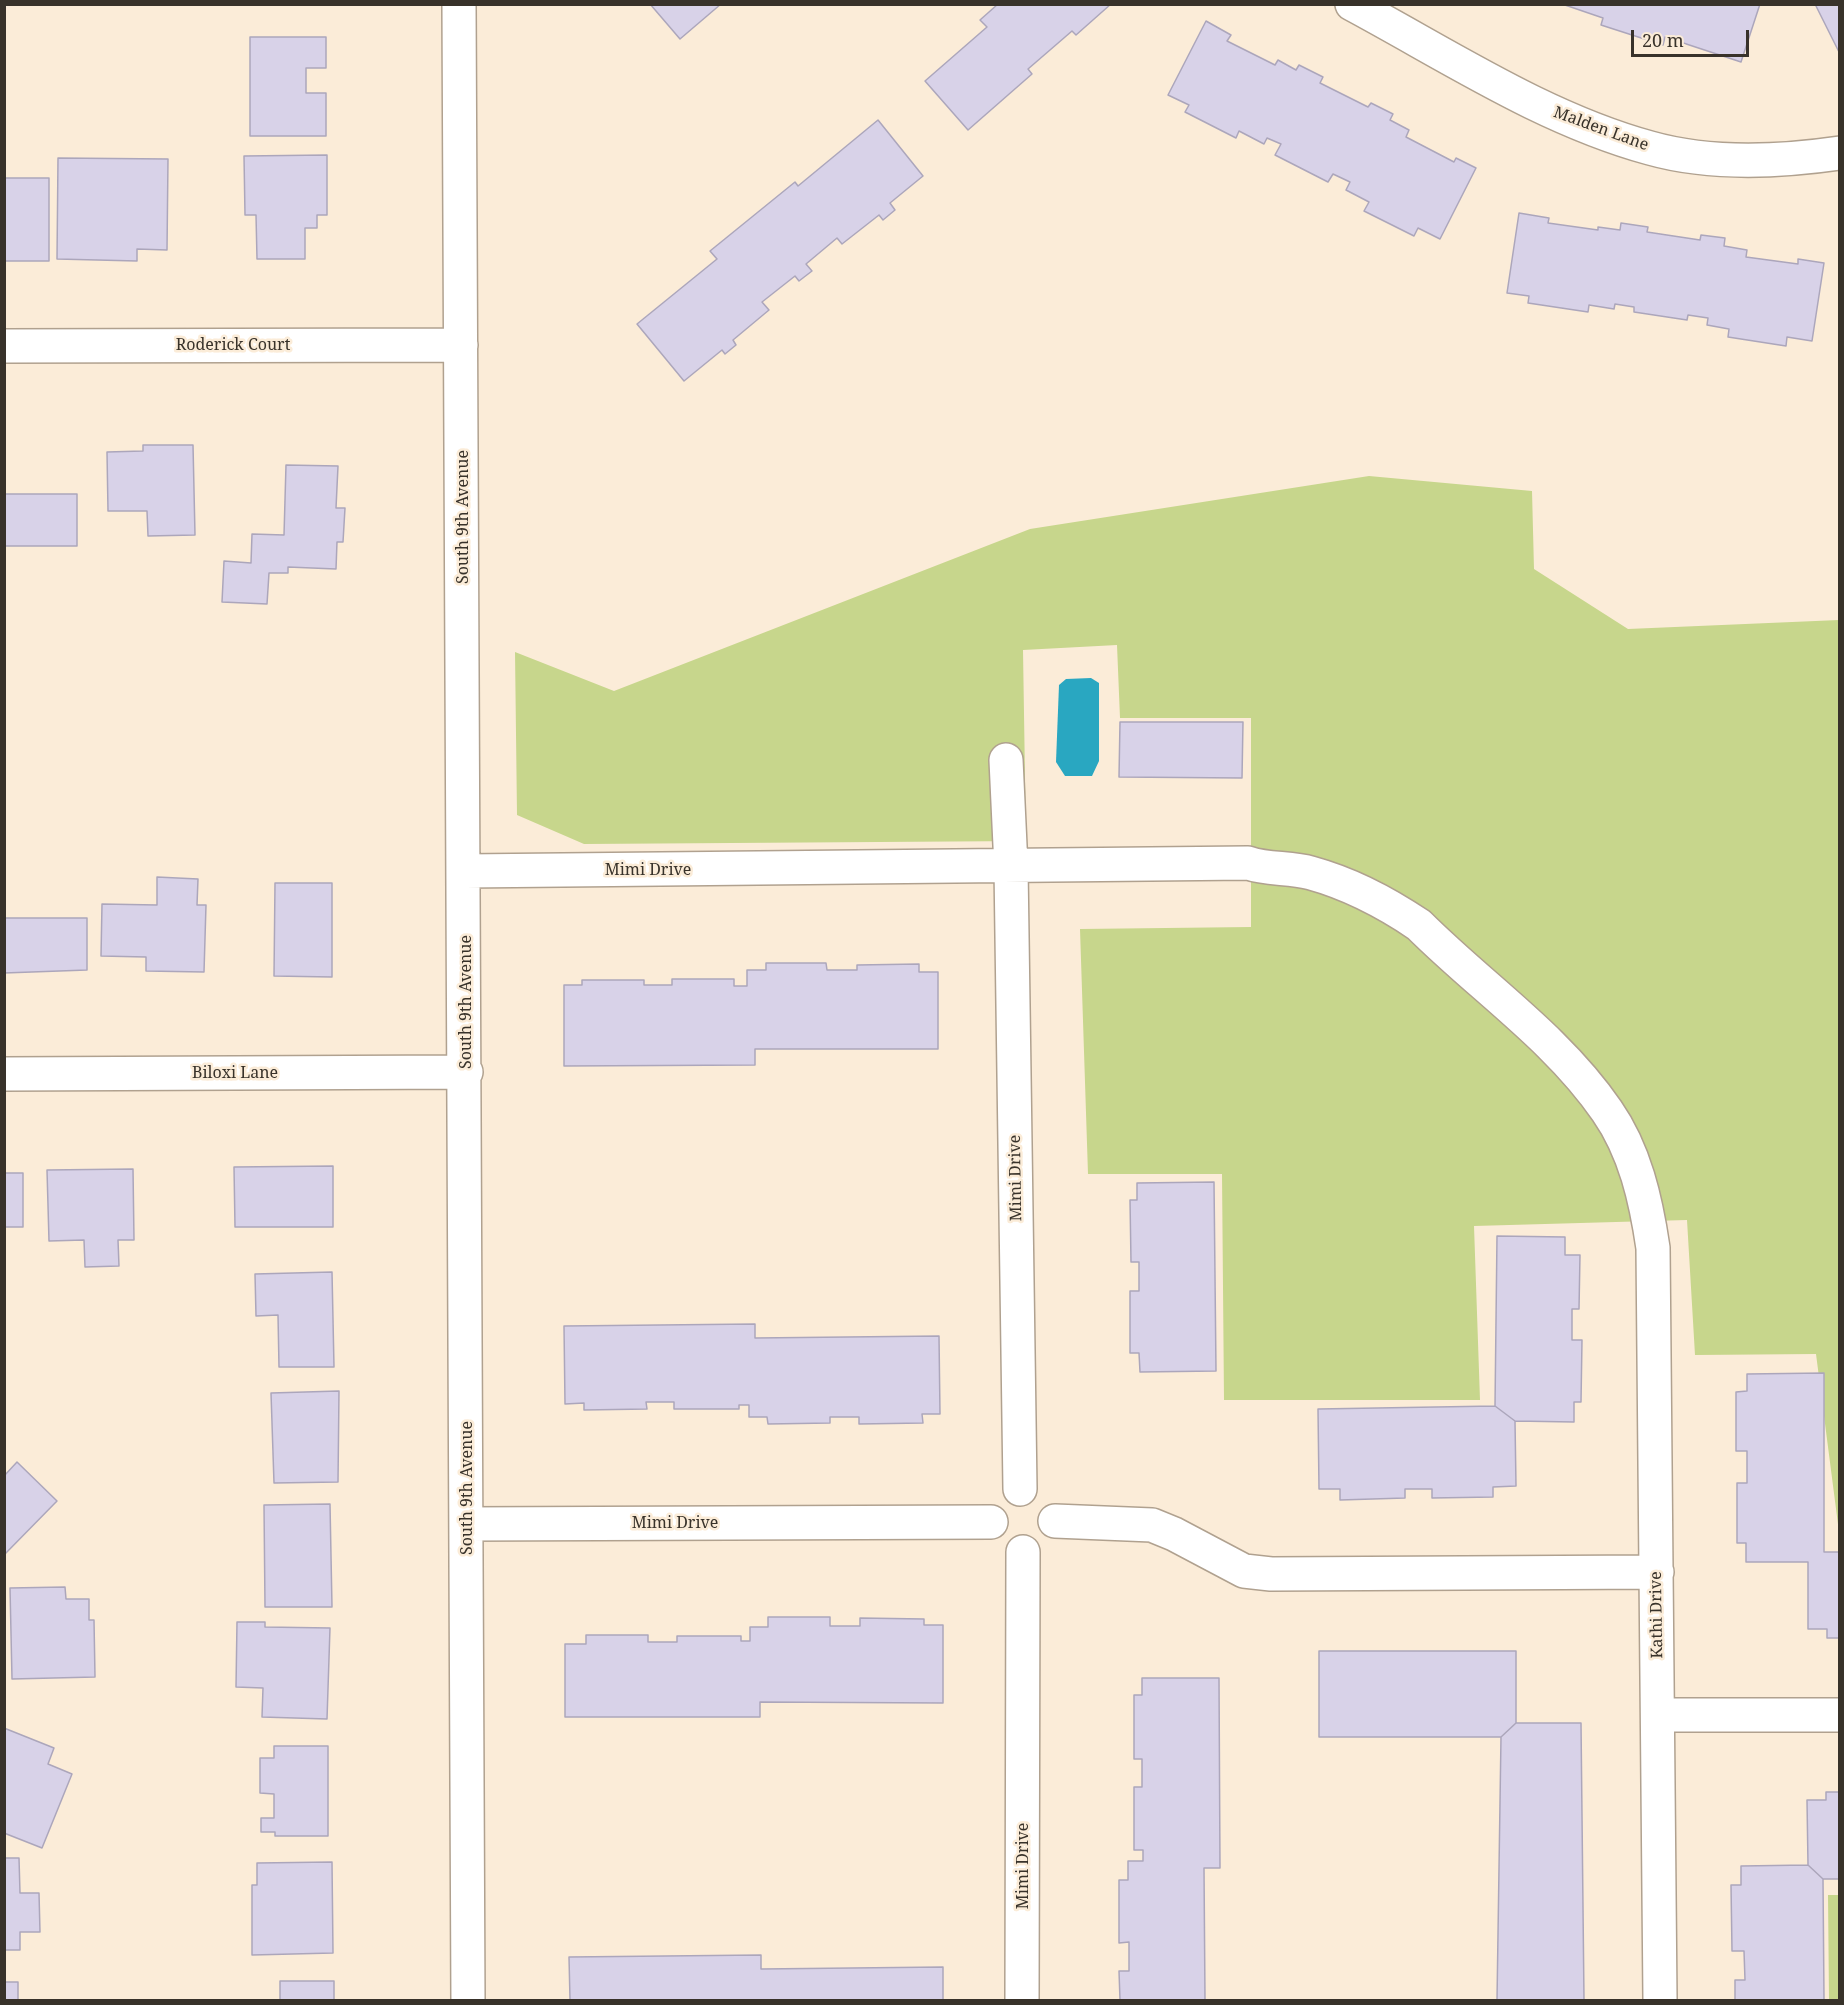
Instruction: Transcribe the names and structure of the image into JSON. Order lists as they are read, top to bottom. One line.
{"streets":{"street":["Malden Lane","Roderick Court","South 9th Avenue","Mimi Drive","Biloxi Lane","Kathi Drive"]},"crossings":[["Roderick Court","South 9th Avenue"],["South 9th Avenue","Mimi Drive"],["South 9th Avenue","Biloxi Lane"],["Mimi Drive","Kathi Drive"]],"scale_bar":"20 m"}
